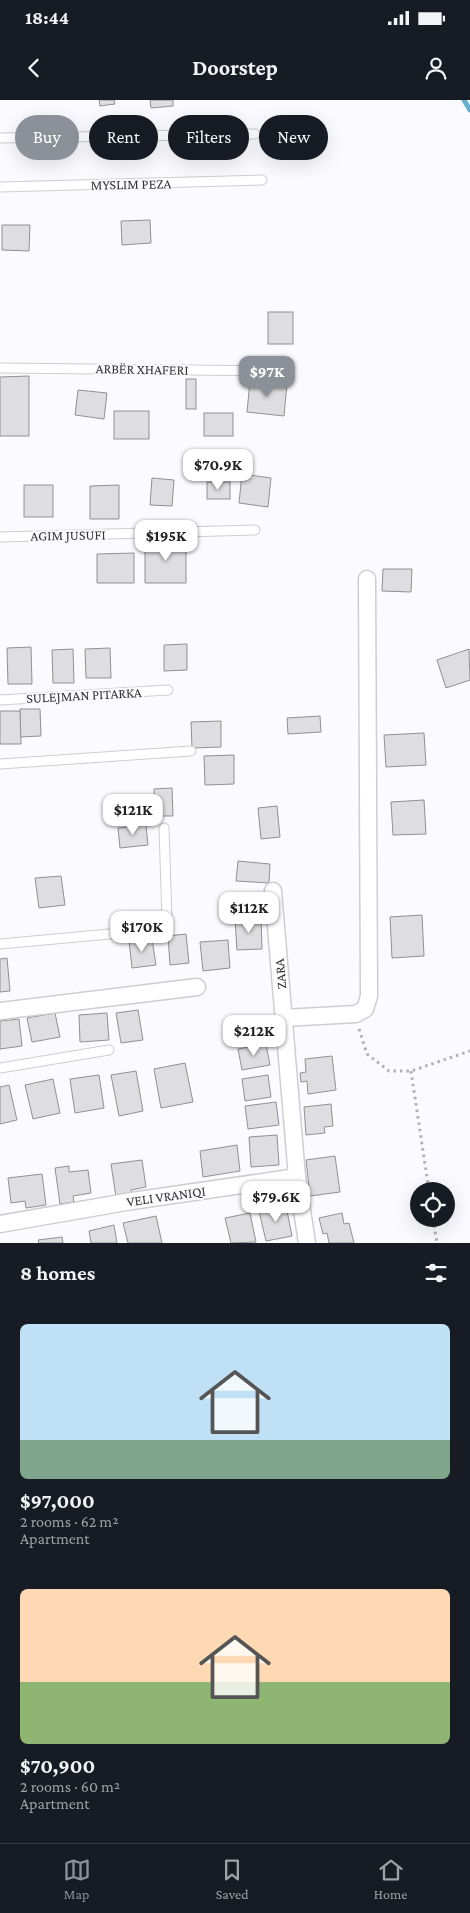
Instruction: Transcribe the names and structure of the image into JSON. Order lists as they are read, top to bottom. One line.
{"streets":{"street":["ZARA","VELI VRANIQI"],"lane":["MYSLIM PEZA","ARBËR XHAFERI","AGIM JUSUFI","SULEJMAN PITARKA"]},"crossings":[["ZARA","VELI VRANIQI"]],"page":{"status":"18:44","header":"Doorstep","chip":["Buy","Rent","Filters","New"],"price":["$97K","$70.9K","$195K","$121K","$112K","$170K","$212K","$79.6K"],"heading":"8 homes","list":[{"name":"$97,000","note":"2 rooms · 62 m² · Apartment"},{"name":"$70,900","note":"2 rooms · 60 m² · Apartment"}],"tabs":["Map","Saved","Home"]}}
